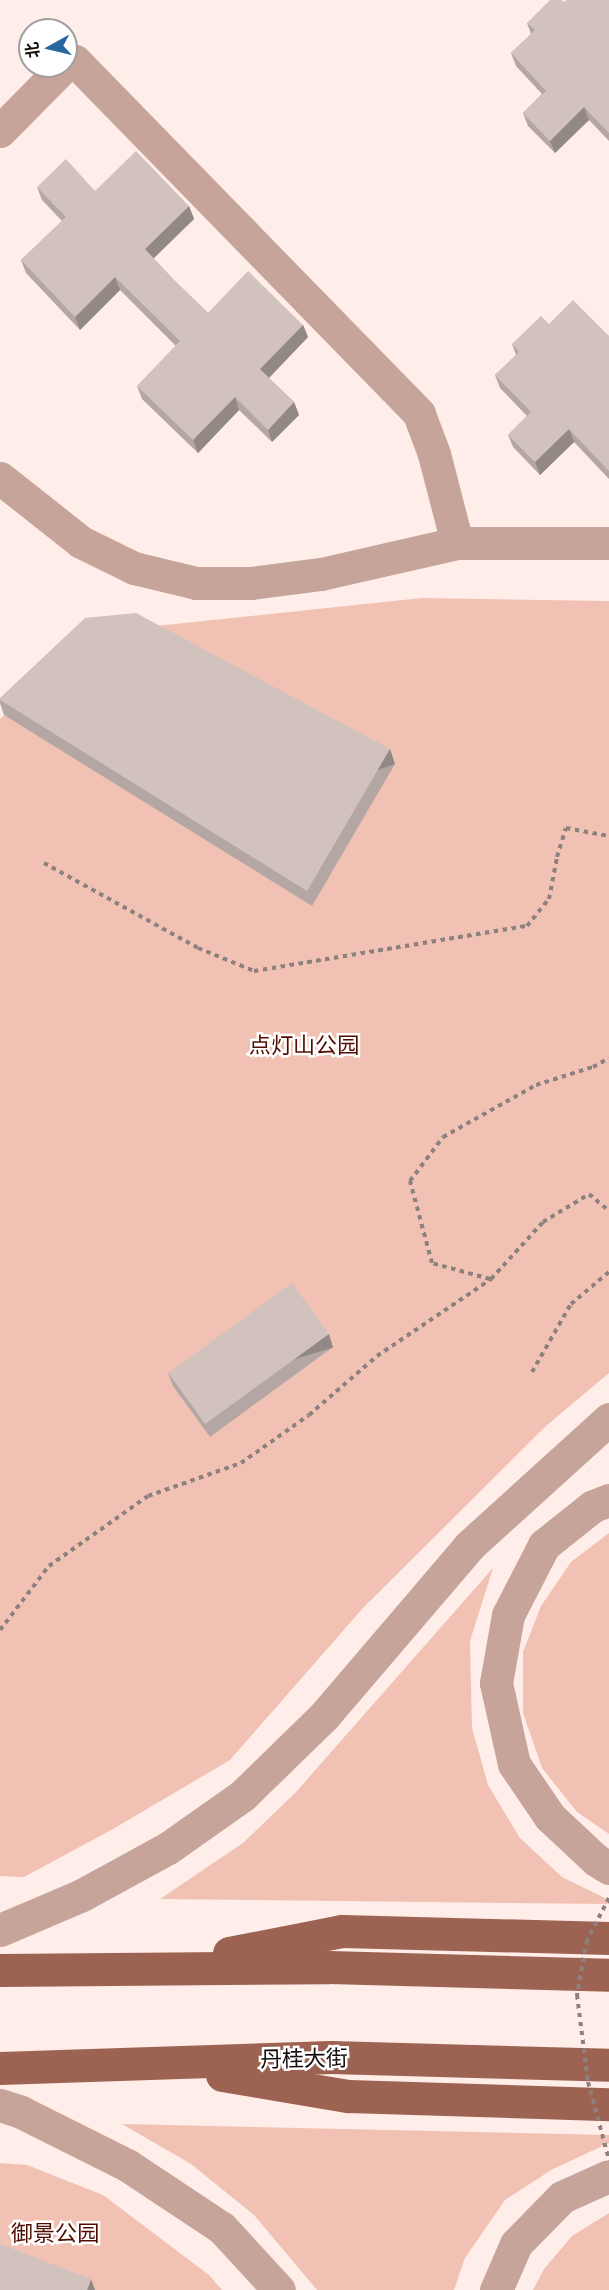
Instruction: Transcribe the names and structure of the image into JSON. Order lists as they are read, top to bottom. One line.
{"streets":{"main road":["丹桂大街"]},"parks":["点灯山公园","御景公园"],"north":"left"}
